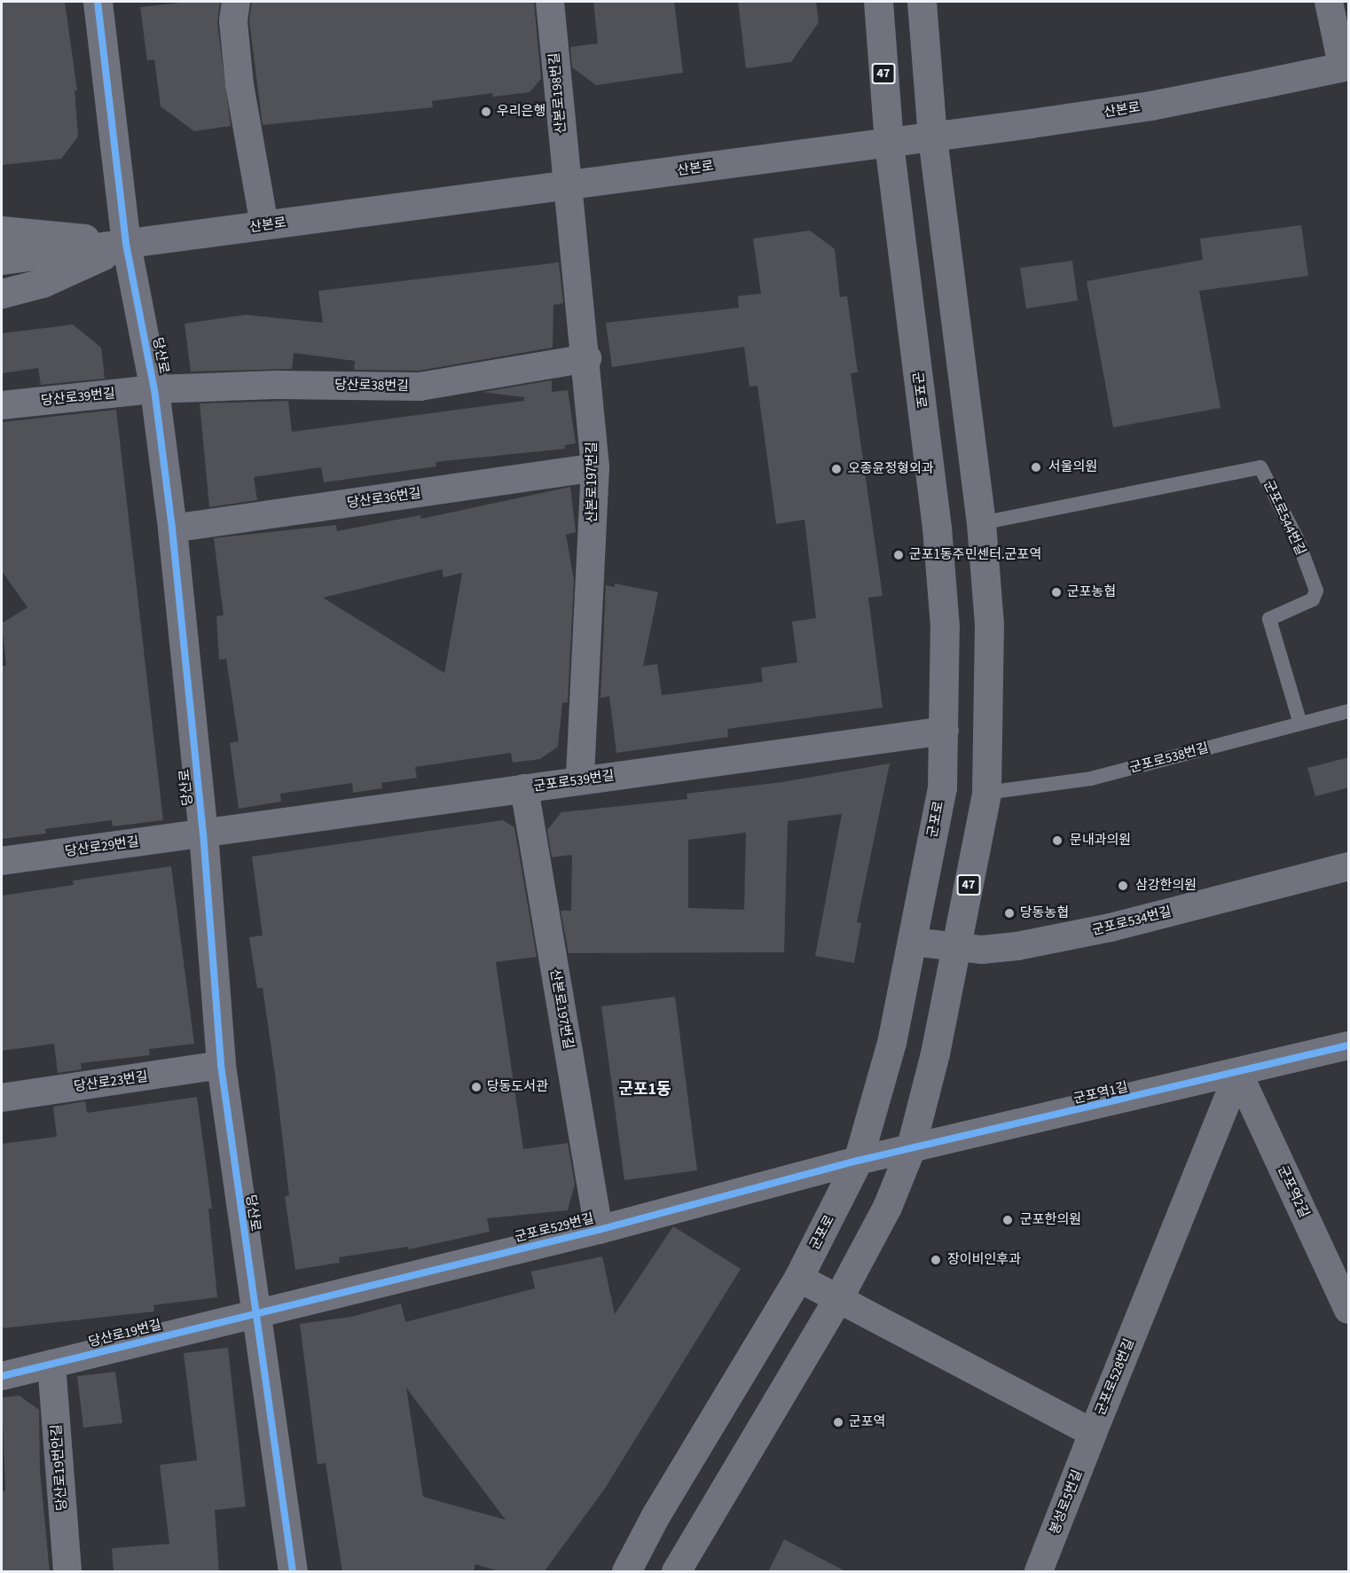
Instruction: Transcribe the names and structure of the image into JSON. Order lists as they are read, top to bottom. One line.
{"streets":{"main road":["47","군포로"],"street":["산본로198번길","산본로","당산로","당산로38번길","당산로39번길","산본로197번길","당산로36번길","군포로539번길","당산로29번길","군포로534번길","당산로23번길","군포역1길","군포역2길","군포로529번길","당산로19번길","군포로528번길","당산로19번안길","봉성로5번길"],"lane":["군포로544번길","군포로538번길"]},"crossings":[["47","산본로"],["47","군포로544번길"],["47","군포로538번길"],["47","군포로534번길"],["47","군포역1길"],["47","군포로528번길"],["산본로198번길","산본로"],["산본로198번길","산본로197번길"],["산본로","당산로"],["산본로","군포로"],["산본로","산본로197번길"],["당산로","당산로38번길"],["당산로","당산로39번길"],["당산로","당산로36번길"],["당산로","군포로539번길"],["당산로","당산로29번길"],["당산로","당산로23번길"],["당산로","군포로529번길"],["당산로","당산로19번길"],["당산로38번길","당산로39번길"],["당산로38번길","산본로197번길"],["군포로","군포로539번길"],["군포로","군포로534번길"],["군포로","군포역1길"],["군포로","군포로529번길"],["군포로","군포로528번길"],["산본로197번길","당산로36번길"],["산본로197번길","군포로539번길"],["산본로197번길","군포로529번길"],["군포로544번길","군포로538번길"],["군포로539번길","당산로29번길"],["군포역1길","군포역2길"],["군포역1길","군포로529번길"],["군포역1길","군포로528번길"],["군포역2길","군포로528번길"],["군포로529번길","당산로19번길"],["당산로19번길","당산로19번안길"],["군포로528번길","봉성로5번길"]],"districts":["군포1동"],"places":["우리은행","서울의원","오종윤정형외과","군포1동주민센터.군포역","군포농협","문내과의원","삼강한의원","당동농협","당동도서관","군포한의원","장이비인후과","군포역"]}
